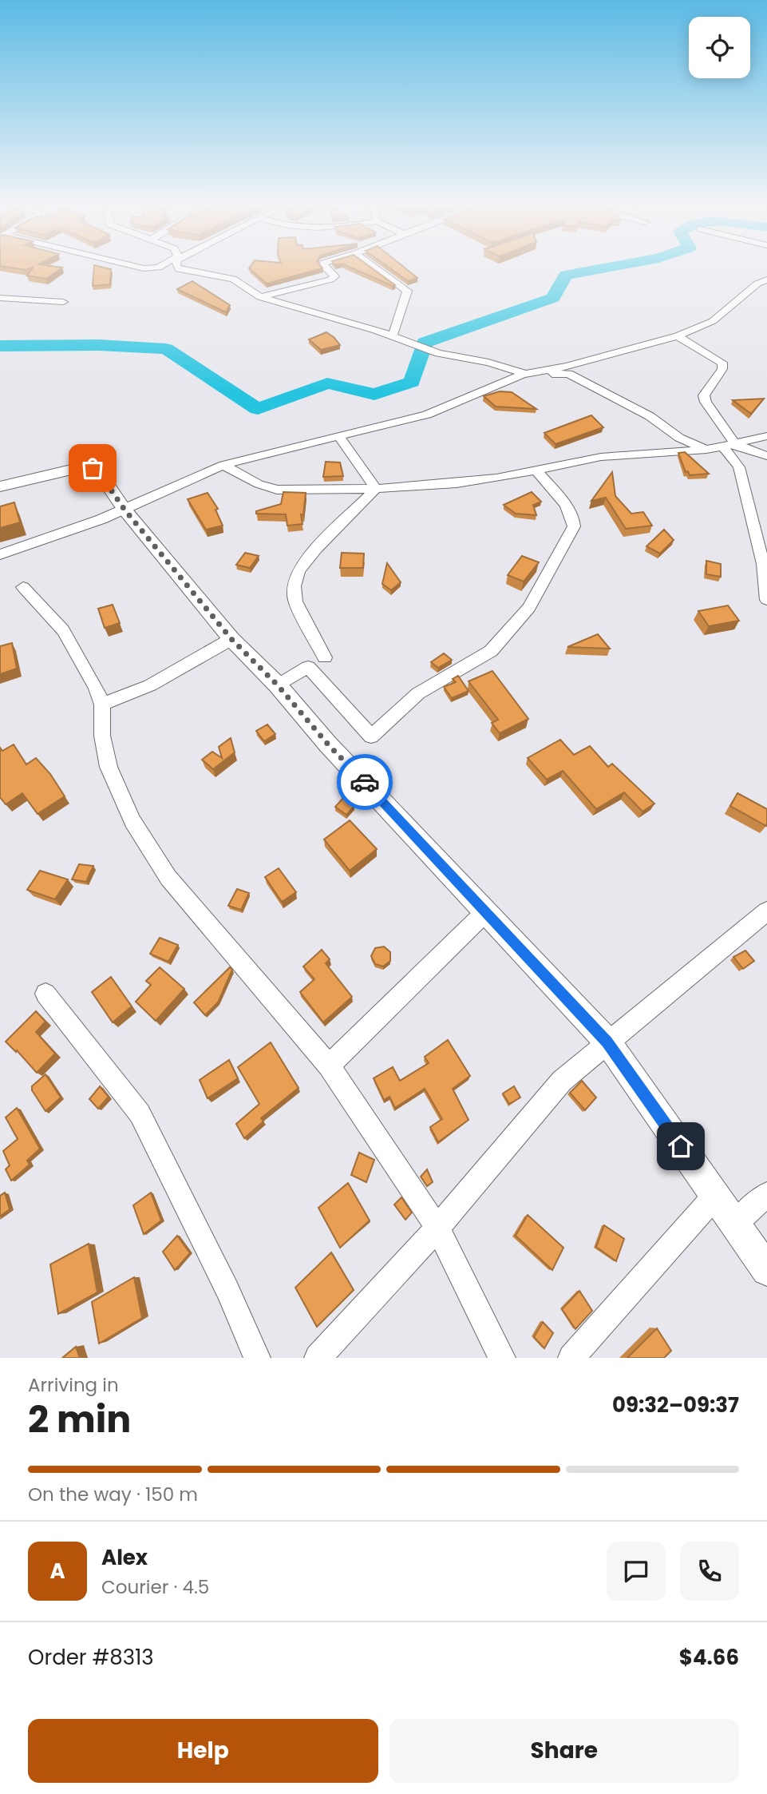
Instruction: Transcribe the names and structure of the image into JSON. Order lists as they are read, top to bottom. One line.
{"page":{"heading":["2 min","Arriving in","09:32–09:37"],"panel":["Alex","Courier · 4.5","Order #8313","$4.66"],"bar":"On the way · 150 m","round":"A","buttons":["Help","Share"]}}
